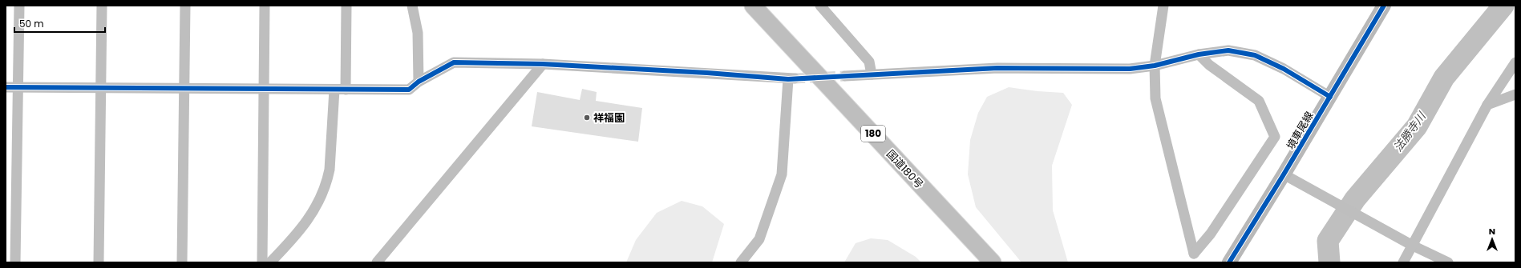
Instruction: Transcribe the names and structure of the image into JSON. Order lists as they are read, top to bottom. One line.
{"streets":{"highway":["180","国道180号"],"main road":["境車尾線"]},"water":["法勝寺川"],"places":["祥福園"],"scale_bar":"50 m","north":"top"}
